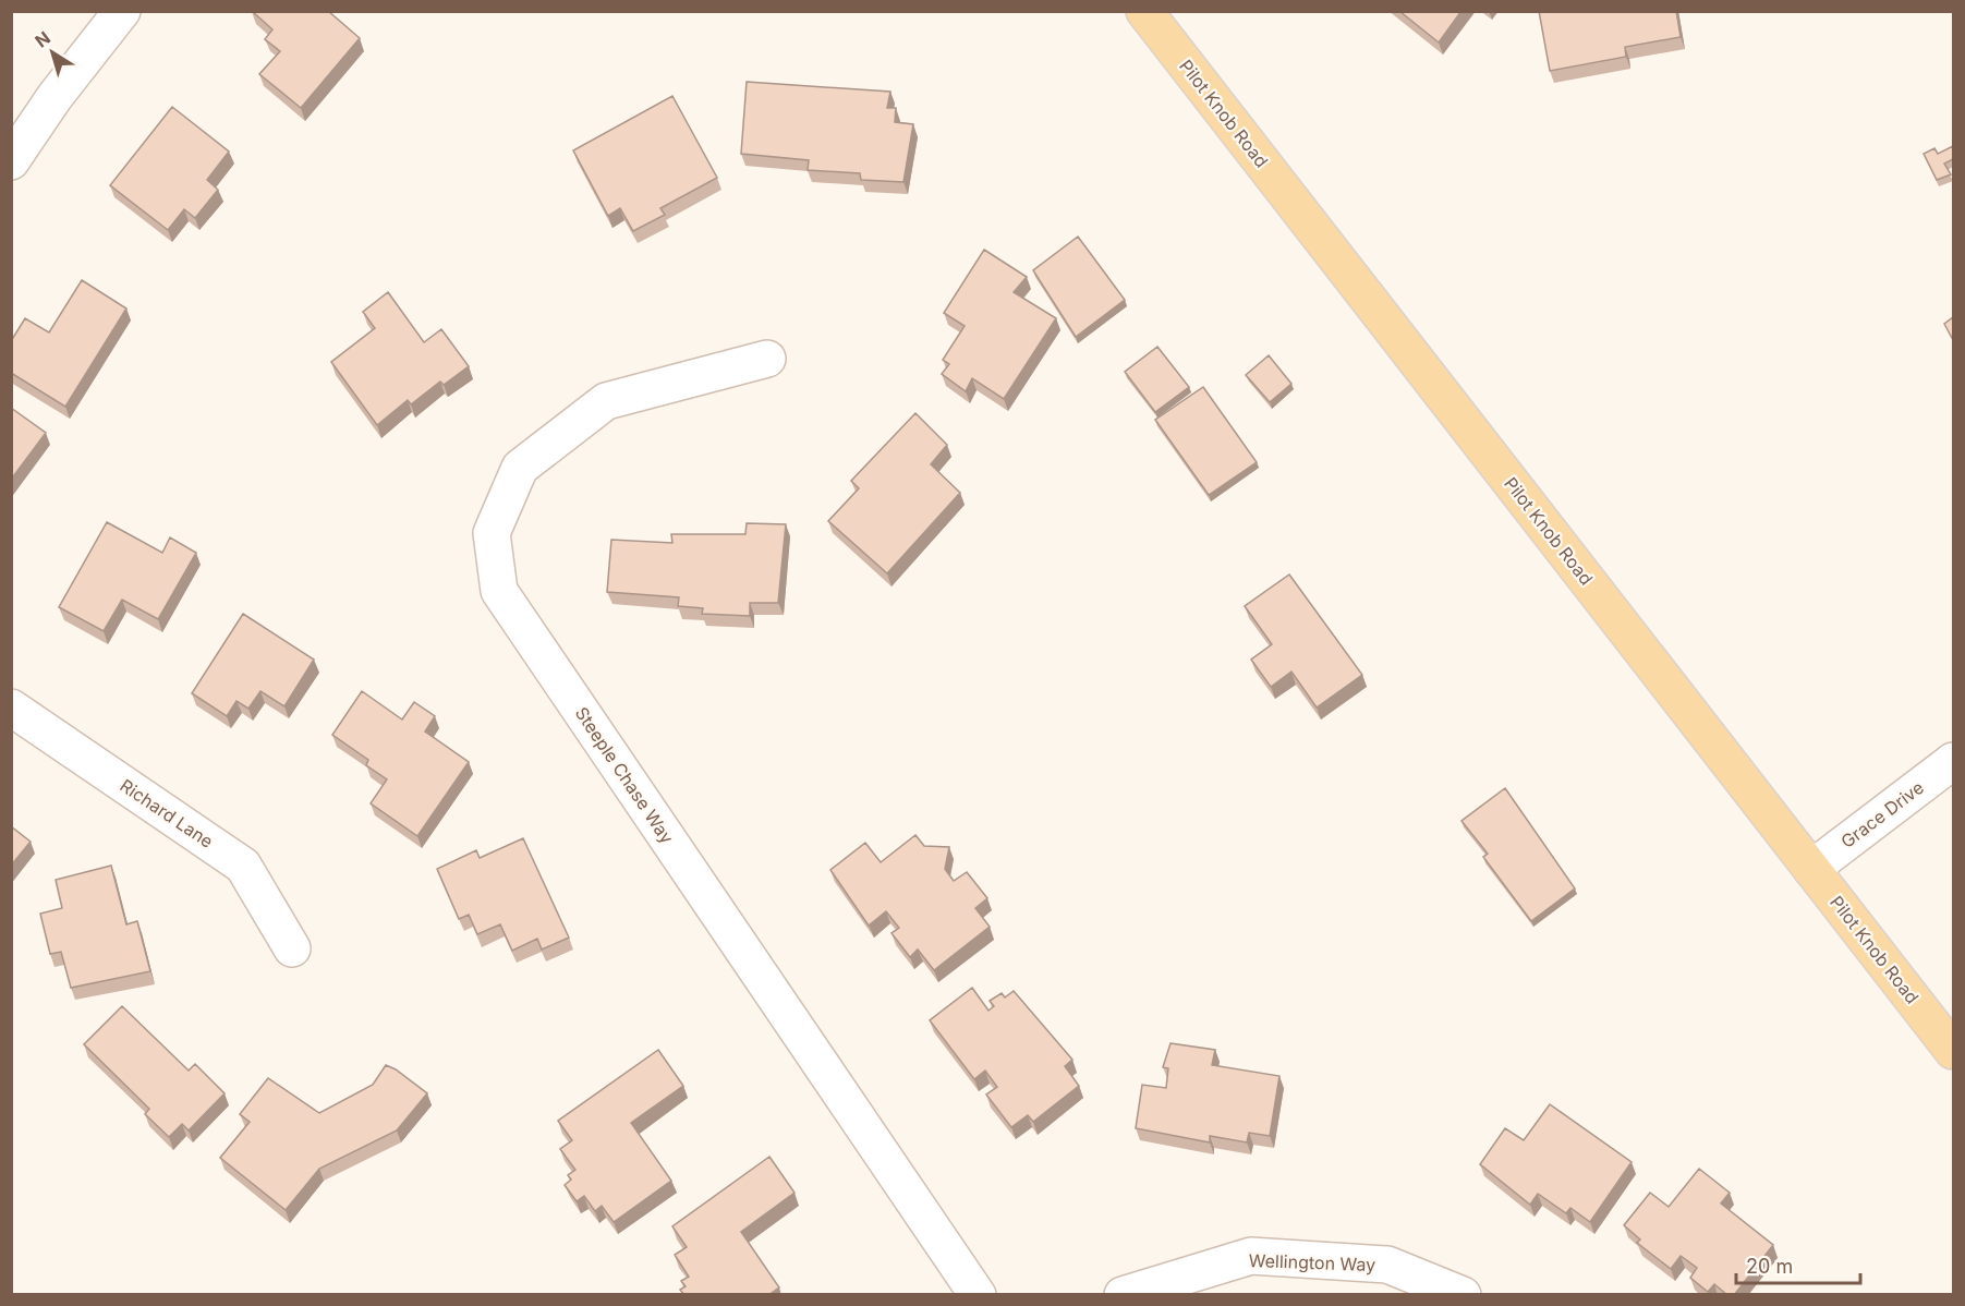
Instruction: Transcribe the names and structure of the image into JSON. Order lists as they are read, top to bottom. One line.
{"streets":{"main road":["Pilot Knob Road"],"street":["Steeple Chase Way","Richard Lane","Grace Drive","Wellington Way"]},"crossings":[["Pilot Knob Road","Grace Drive"]],"scale_bar":"20 m","north":"top left"}
